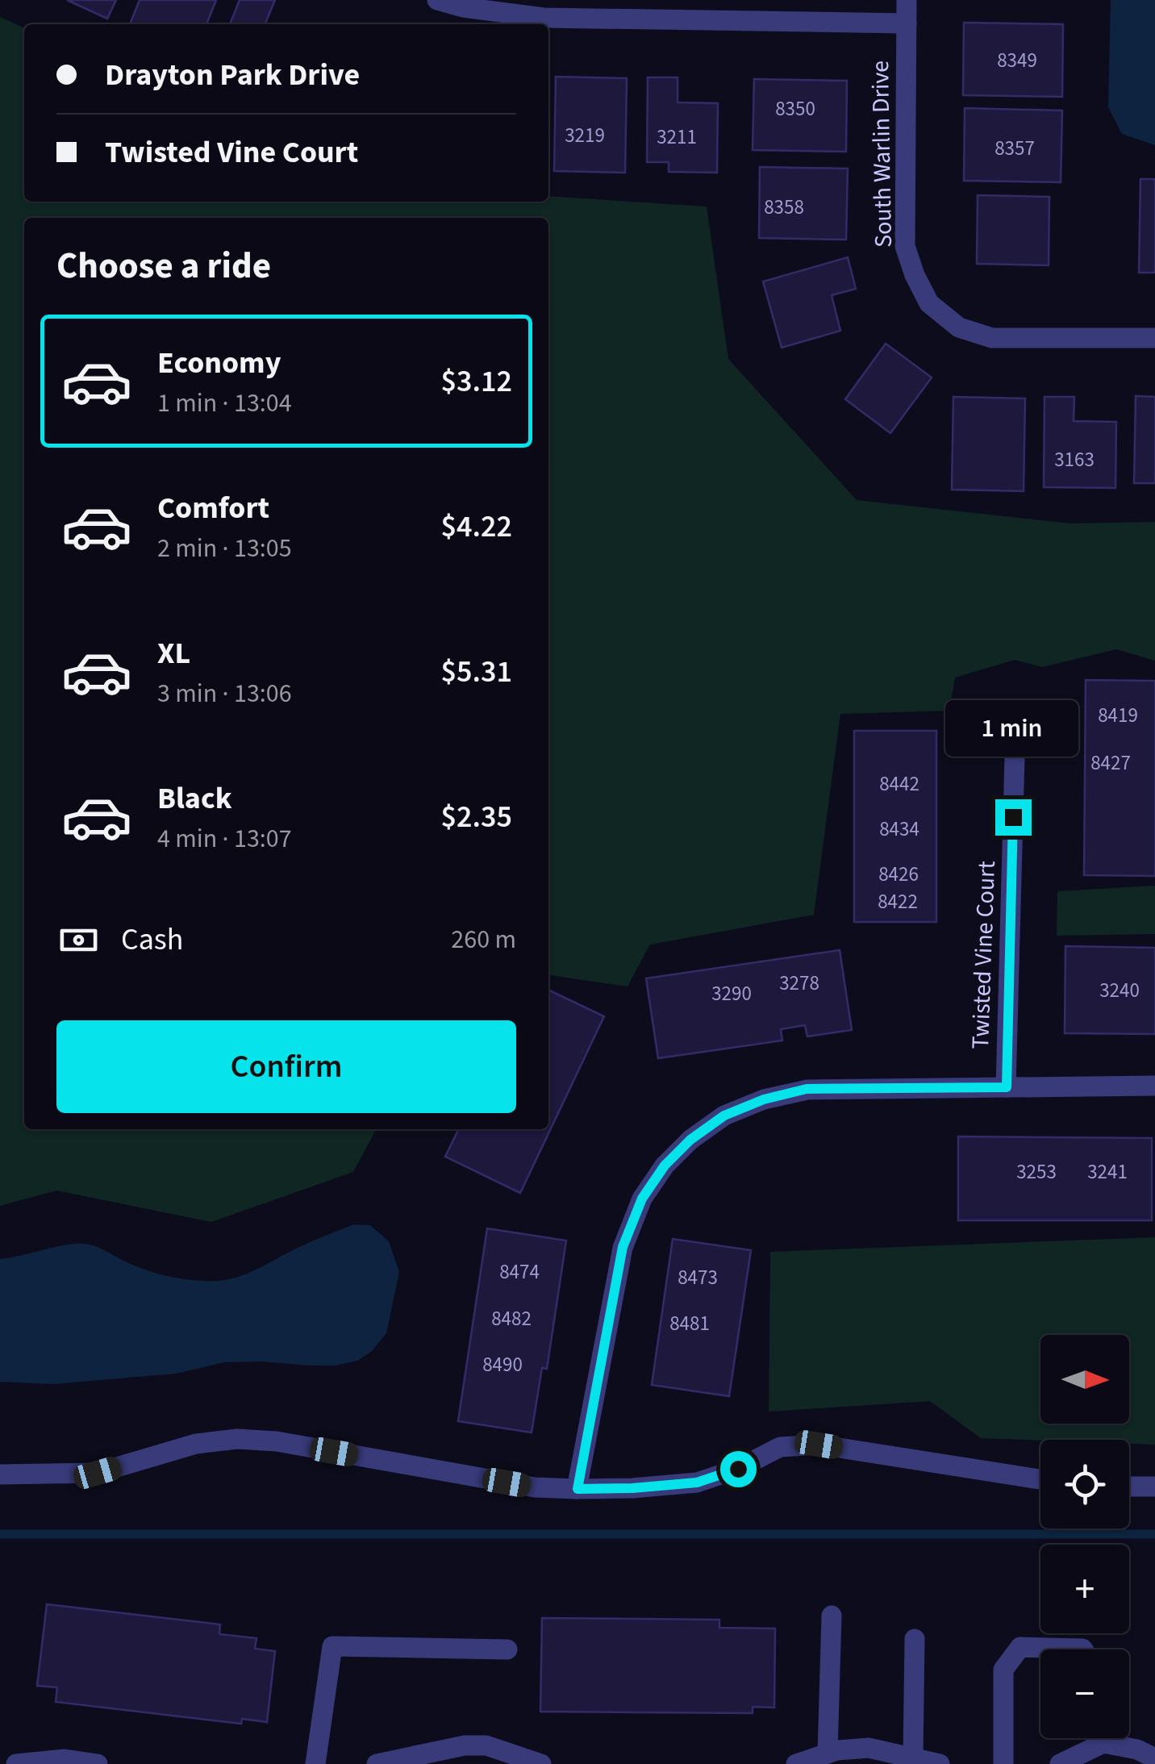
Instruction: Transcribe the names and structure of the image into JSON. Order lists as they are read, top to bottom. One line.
{"streets":{"street":["South Warlin Drive","Twisted Vine Court"]},"house_numbers":["8349","8350","3219","3211","8357","8358","3163","8419","8427","8442","8434","8426","8422","3278","3240","3290","3253","3241","8474","8473","8482","8481","8490"],"north":"right","page":{"banner":["Drayton Park Drive","Twisted Vine Court"],"heading":"Choose a ride","list":[{"name":"Economy","note":"1 min · 13:04","value":"$3.12"},{"name":"Comfort","note":"2 min · 13:05","value":"$4.22"},{"name":"XL","note":"3 min · 13:06","value":"$5.31"},{"name":"Black","note":"4 min · 13:07","value":"$2.35"}],"bubble":"1 min","pay":["Cash","260 m"],"buttons":"Confirm","map_buttons":["+","−"]}}
